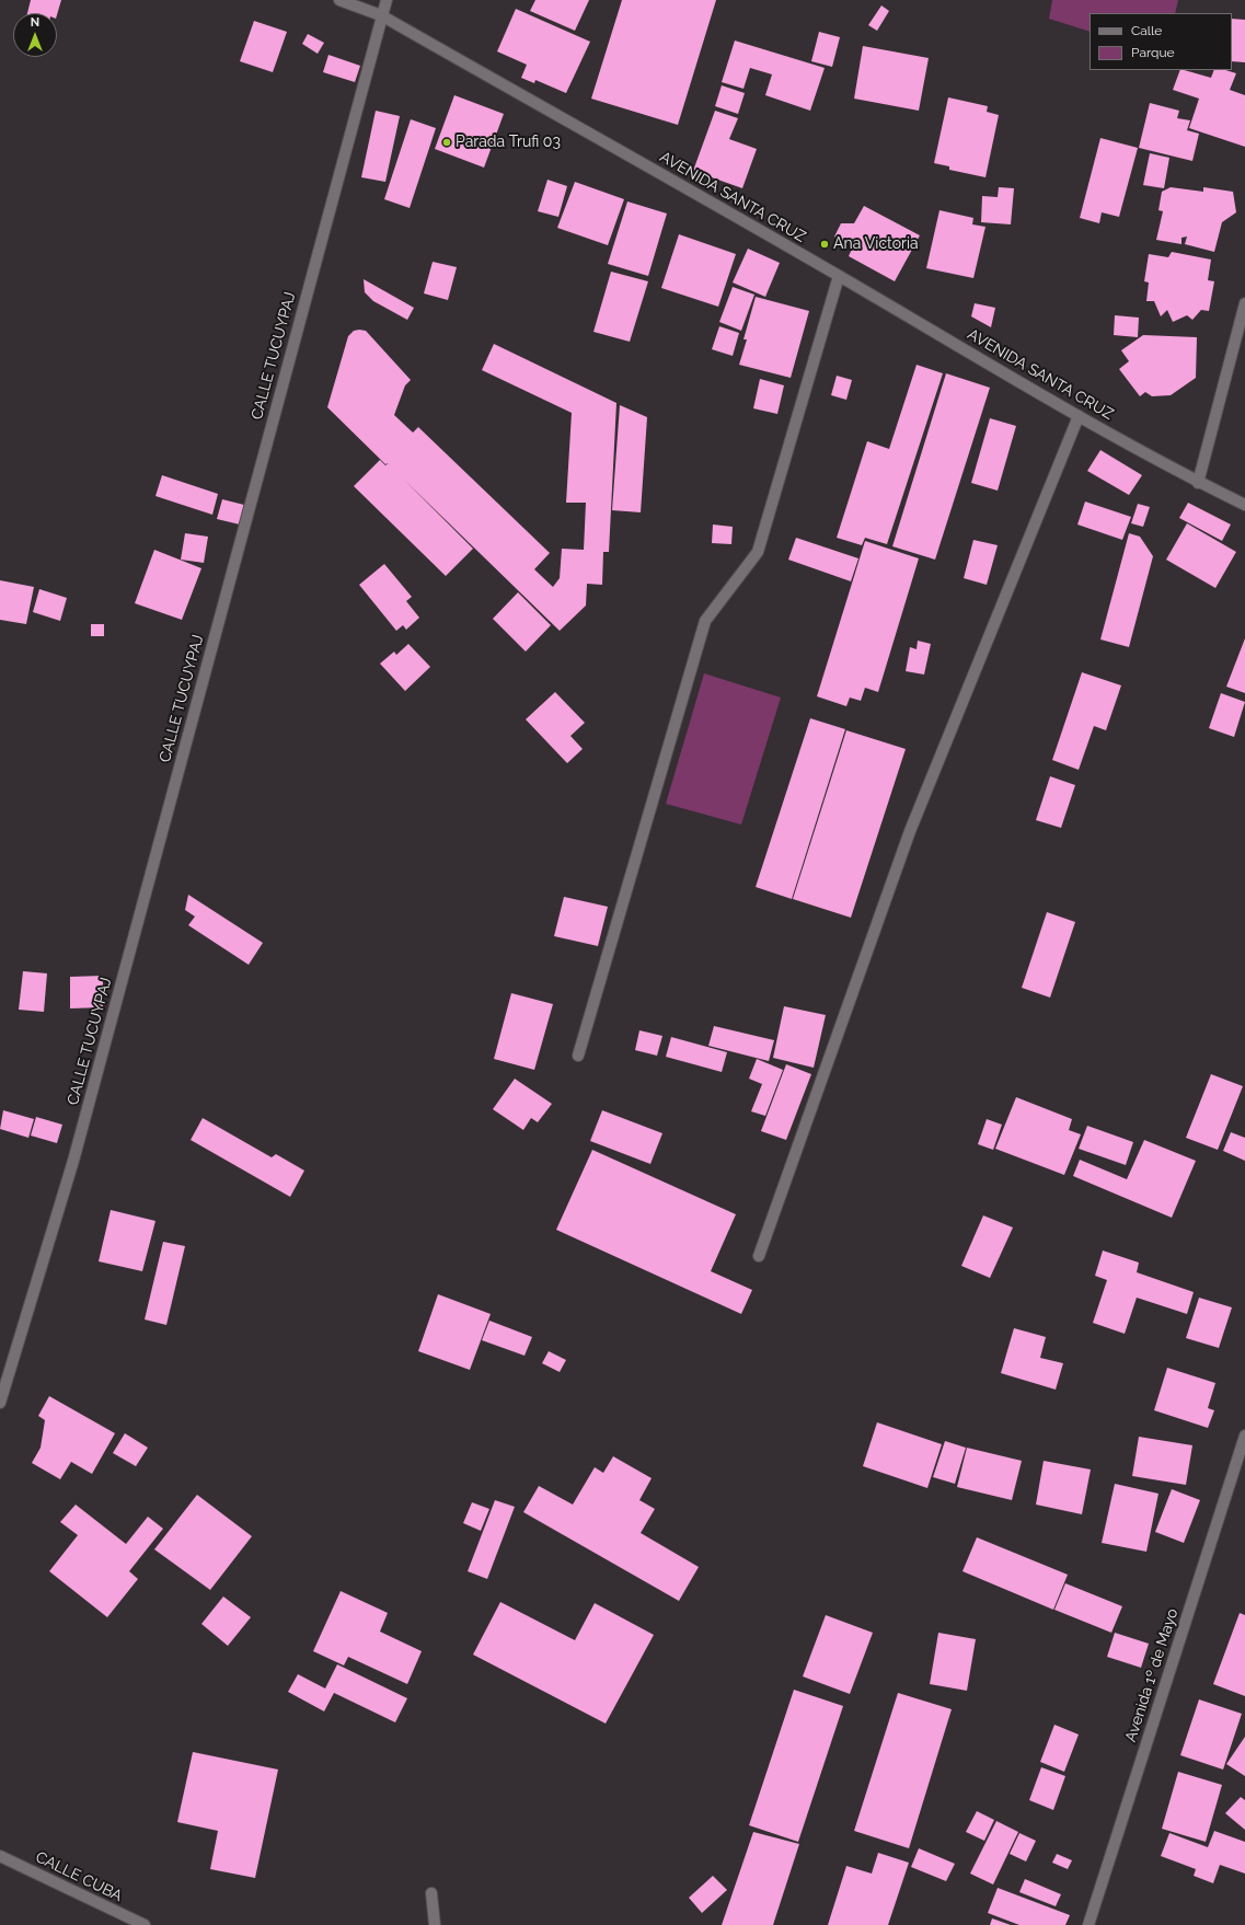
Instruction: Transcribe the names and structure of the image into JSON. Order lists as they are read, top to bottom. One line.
{"streets":{"street":["AVENIDA SANTA CRUZ","CALLE TUCUYPAJ","Avenida 1º de Mayo","CALLE CUBA"]},"crossings":[["AVENIDA SANTA CRUZ","CALLE TUCUYPAJ"]],"places":["Parada Trufi 03","Ana Victoria"],"legend":["Calle","Parque"],"north":"top"}
